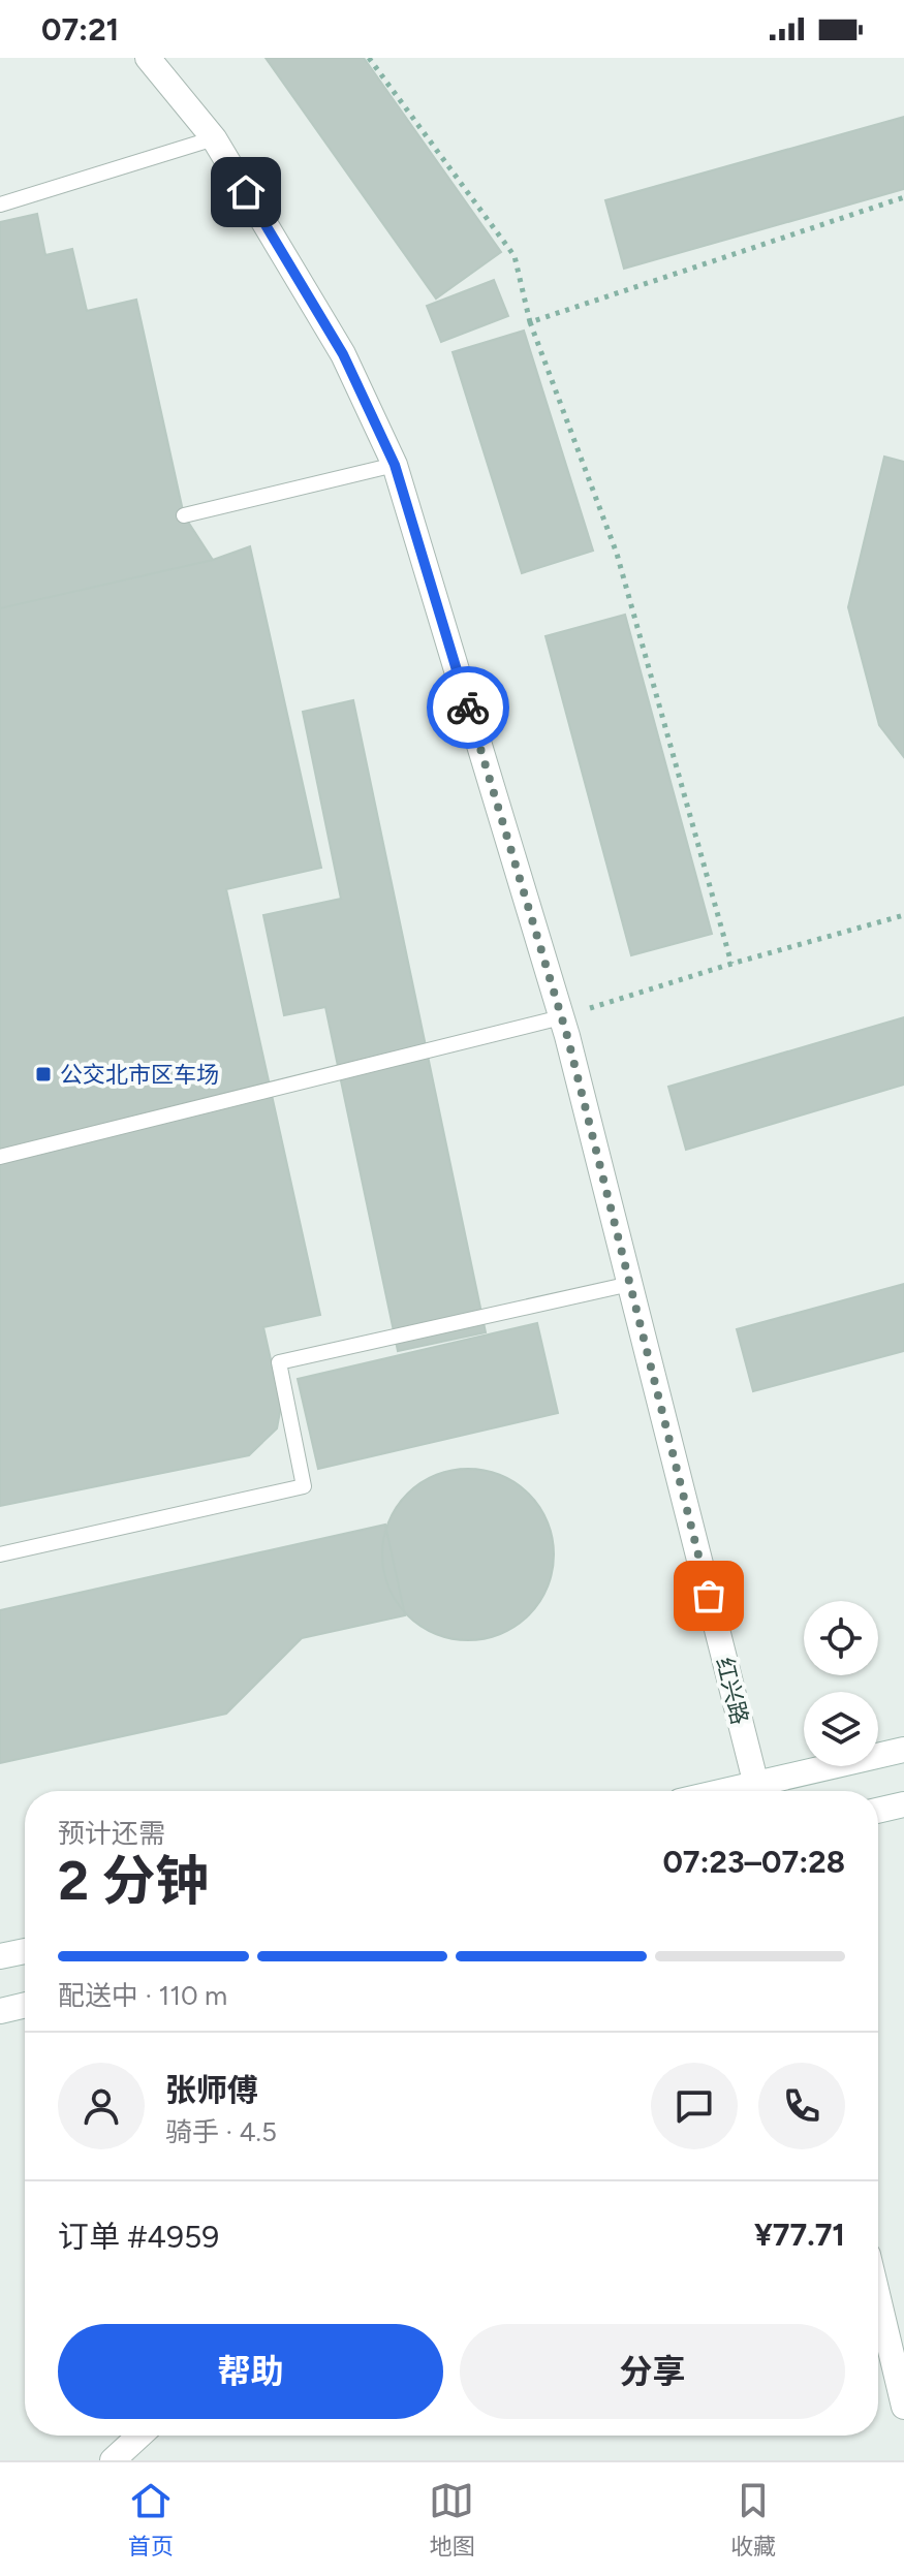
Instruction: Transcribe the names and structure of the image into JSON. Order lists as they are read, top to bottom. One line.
{"streets":{"street":["红兴路"]},"places":{"transit":["公交北市区车场"]},"page":{"status":"07:21","heading":["2 分钟","预计还需","07:23–07:28"],"panel":["张师傅","骑手 · 4.5","订单 #4959","¥77.71"],"bar":"配送中 · 110 m","buttons":["帮助","分享"],"tabs":["首页","地图","收藏"]}}
